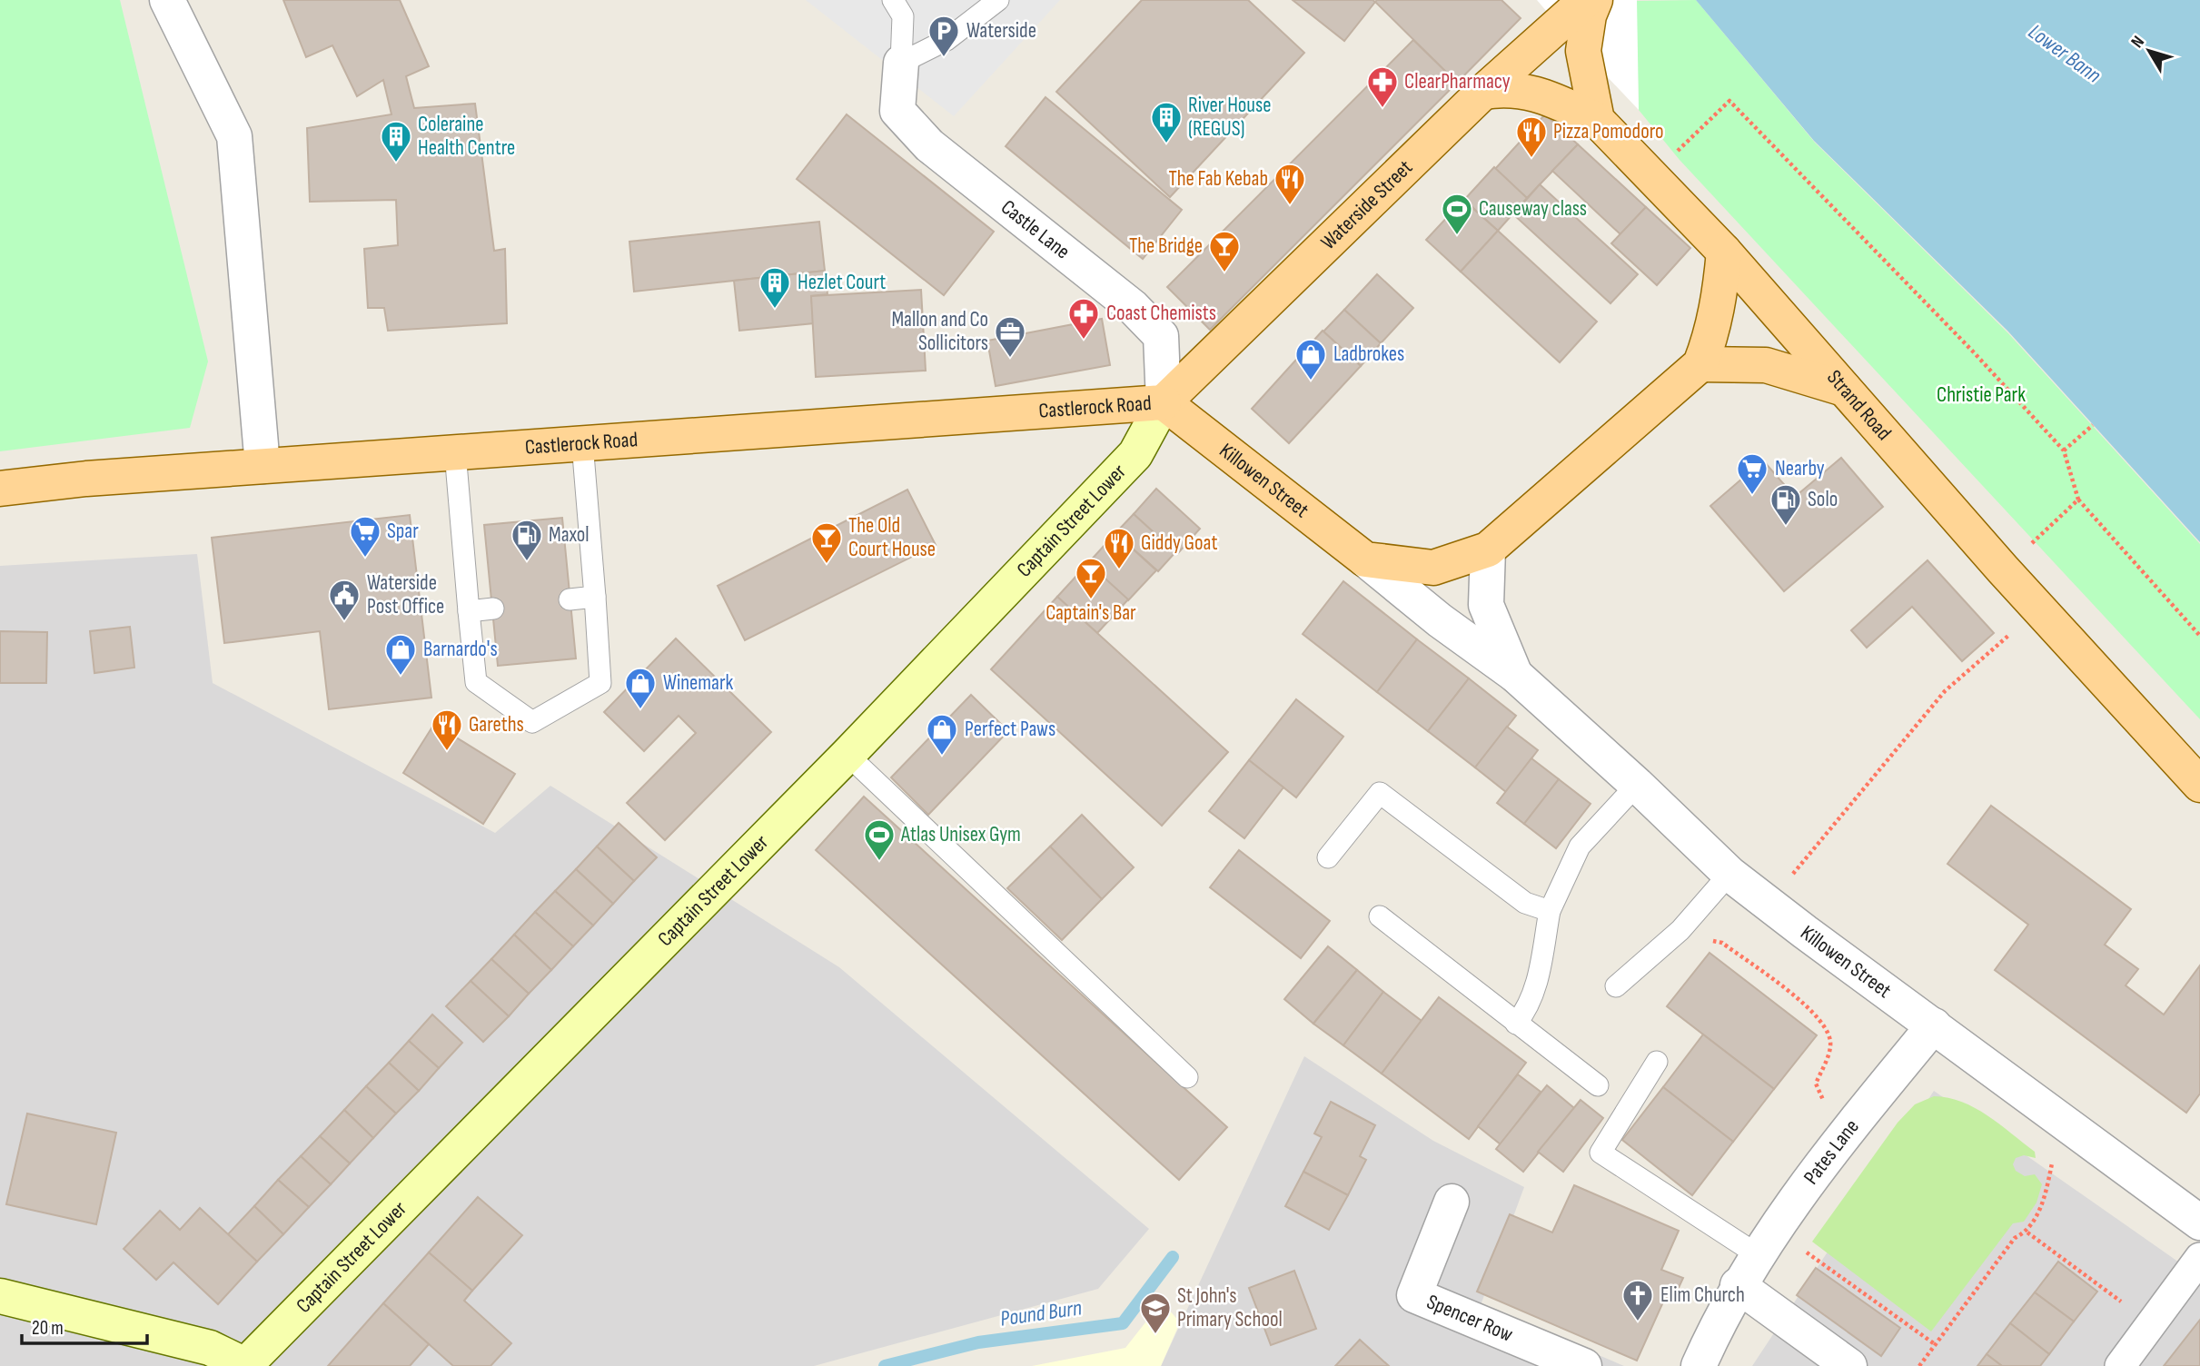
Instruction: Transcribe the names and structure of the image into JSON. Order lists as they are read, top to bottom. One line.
{"streets":{"main road":["Waterside Street","Strand Road","Castlerock Road","Killowen Street","Captain Street Lower"],"street":["Castle Lane","Pates Lane","Spencer Row"]},"crossings":[["Waterside Street","Castle Lane"],["Waterside Street","Castlerock Road"],["Waterside Street","Killowen Street"],["Waterside Street","Captain Street Lower"],["Castle Lane","Castlerock Road"],["Castle Lane","Killowen Street"],["Castle Lane","Captain Street Lower"],["Castlerock Road","Killowen Street"],["Castlerock Road","Captain Street Lower"],["Killowen Street","Captain Street Lower"],["Killowen Street","Pates Lane"]],"water":["Lower Bann","Pound Burn"],"parks":["Christie Park"],"places":{"parking":["Waterside"],"pharmacy":["ClearPharmacy","Coast Chemists"],"building":["River House (REGUS)","Coleraine Health Centre","Hezlet Court"],"restaurant":["Pizza Pomodoro","The Fab Kebab","Giddy Goat","Gareths"],"sports":["Causeway class","Atlas Unisex Gym"],"bar":["The Bridge","The Old Court House","Captain's Bar"],"office":["Mallon and Co Sollicitors"],"shop":["Ladbrokes","Barnardo's","Winemark","Perfect Paws"],"supermarket":["Nearby","Spar"],"fuel station":["Solo","Maxol"],"public building":["Waterside Post Office"],"church":["Elim Church"],"school or university":["St John's Primary School"]},"scale_bar":"20 m","north":"top left"}
